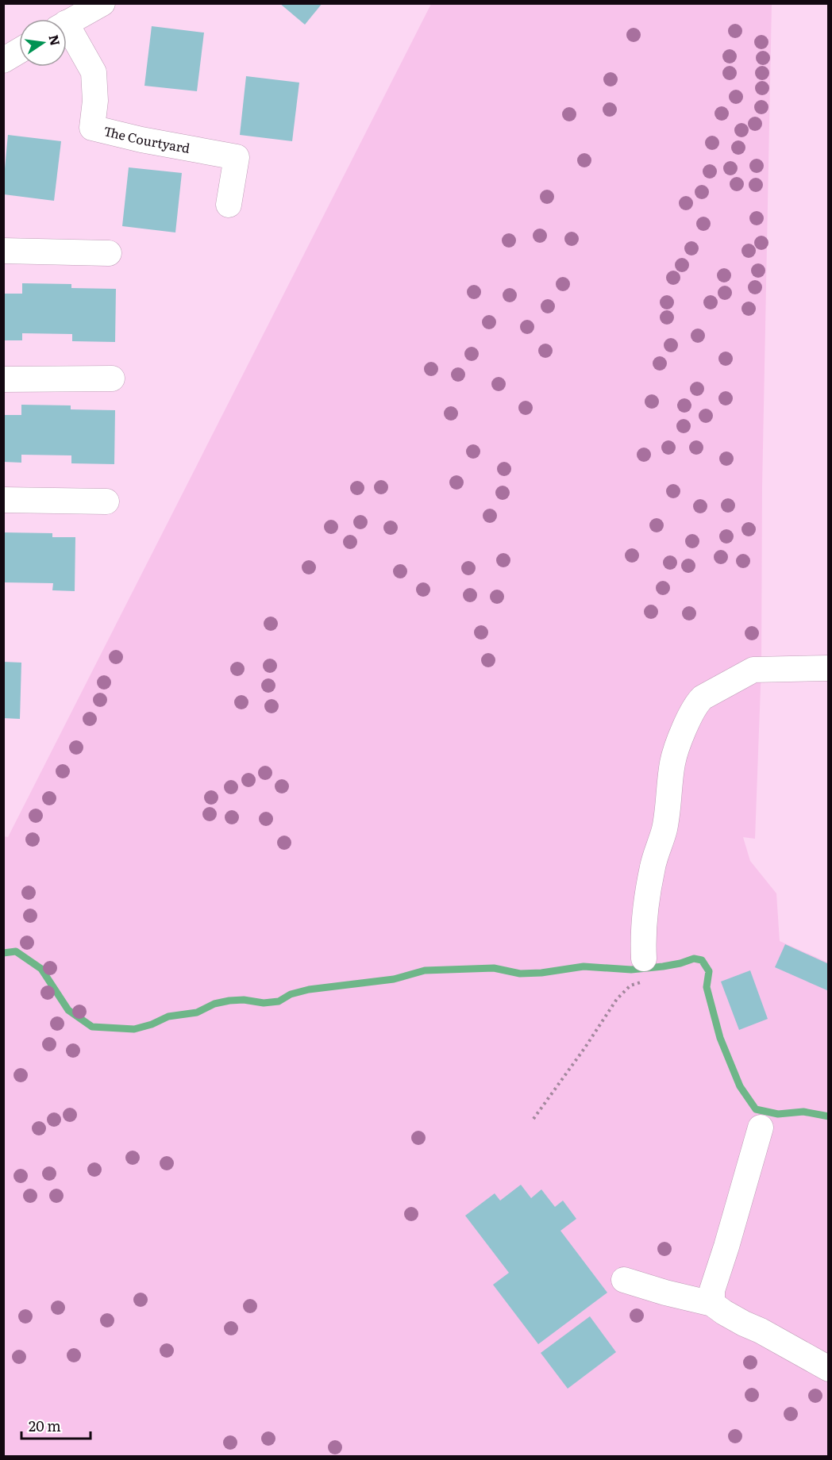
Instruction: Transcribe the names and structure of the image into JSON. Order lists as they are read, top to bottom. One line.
{"streets":{"street":["The Courtyard"]},"scale_bar":"20 m","north":"right"}
